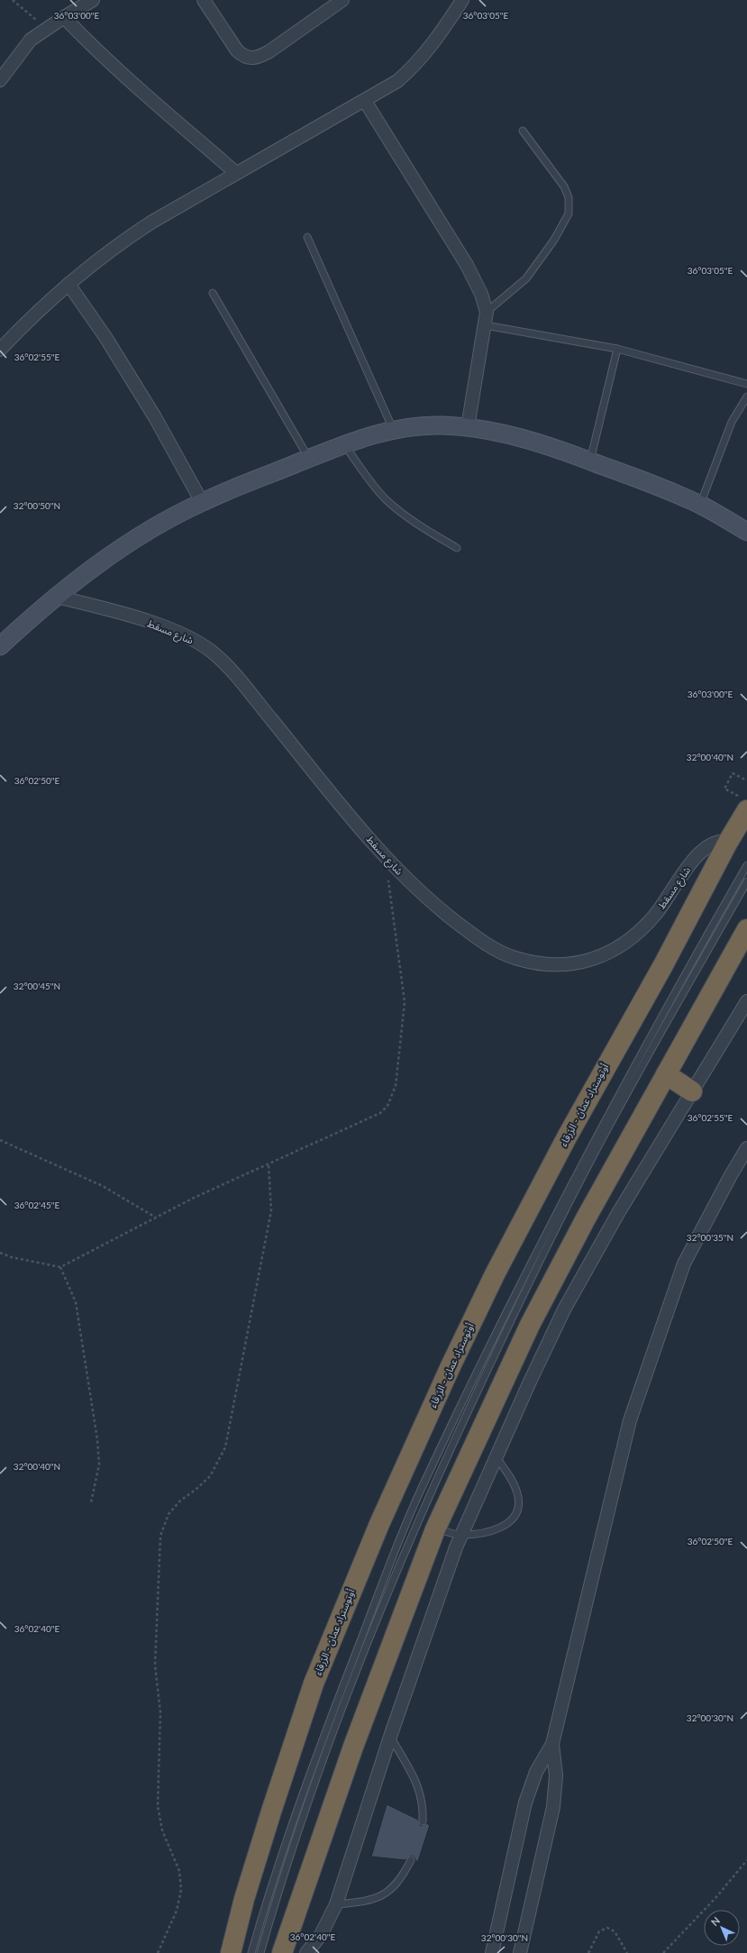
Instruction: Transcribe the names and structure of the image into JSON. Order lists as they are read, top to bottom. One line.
{"streets":{"highway":["أوتوستراد عمان - الزرقاء"],"street":["شارع مسقط"]},"crossings":[["شارع مسقط","أوتوستراد عمان - الزرقاء"]],"north":"top left","coordinates":["36°03'00\"E","36°03'05\"E","36°02'55\"E","32°00'50\"N","32°00'40\"N","36°02'50\"E","32°00'45\"N","36°02'45\"E","32°00'35\"N","36°02'40\"E","32°00'30\"N"]}
